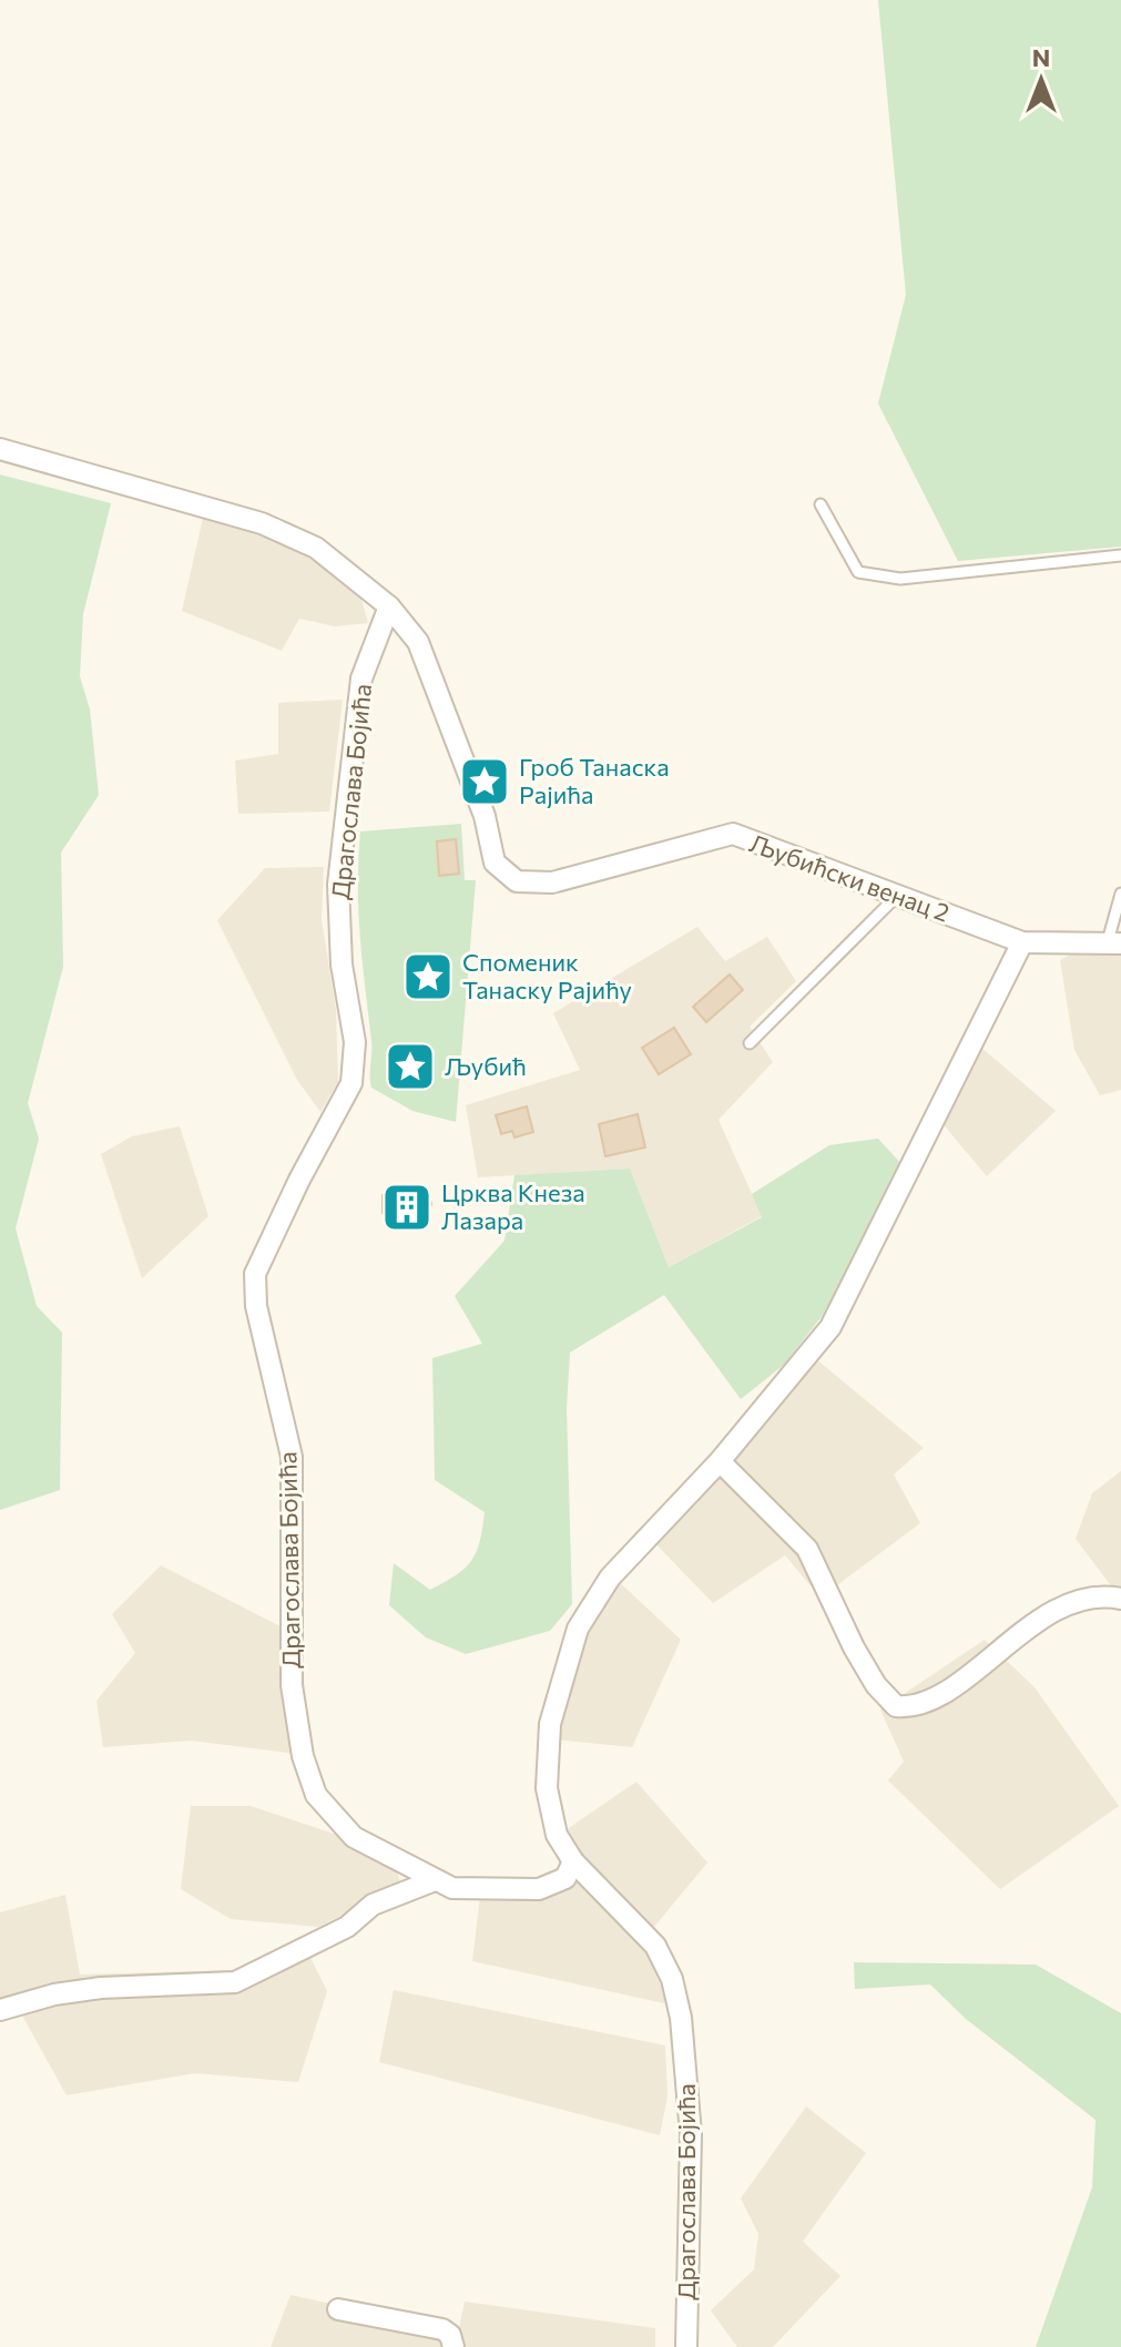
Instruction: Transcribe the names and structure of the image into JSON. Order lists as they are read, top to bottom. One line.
{"streets":{"street":["Драгослава Бојића","Љубићски венац 2"]},"crossings":[["Драгослава Бојића","Љубићски венац 2"]],"places":{"place":["Гроб Танаска Рајића","Споменик Танаску Рајићу","Љубић"],"building":["Црква Кнеза Лазара"]},"north":"top"}
